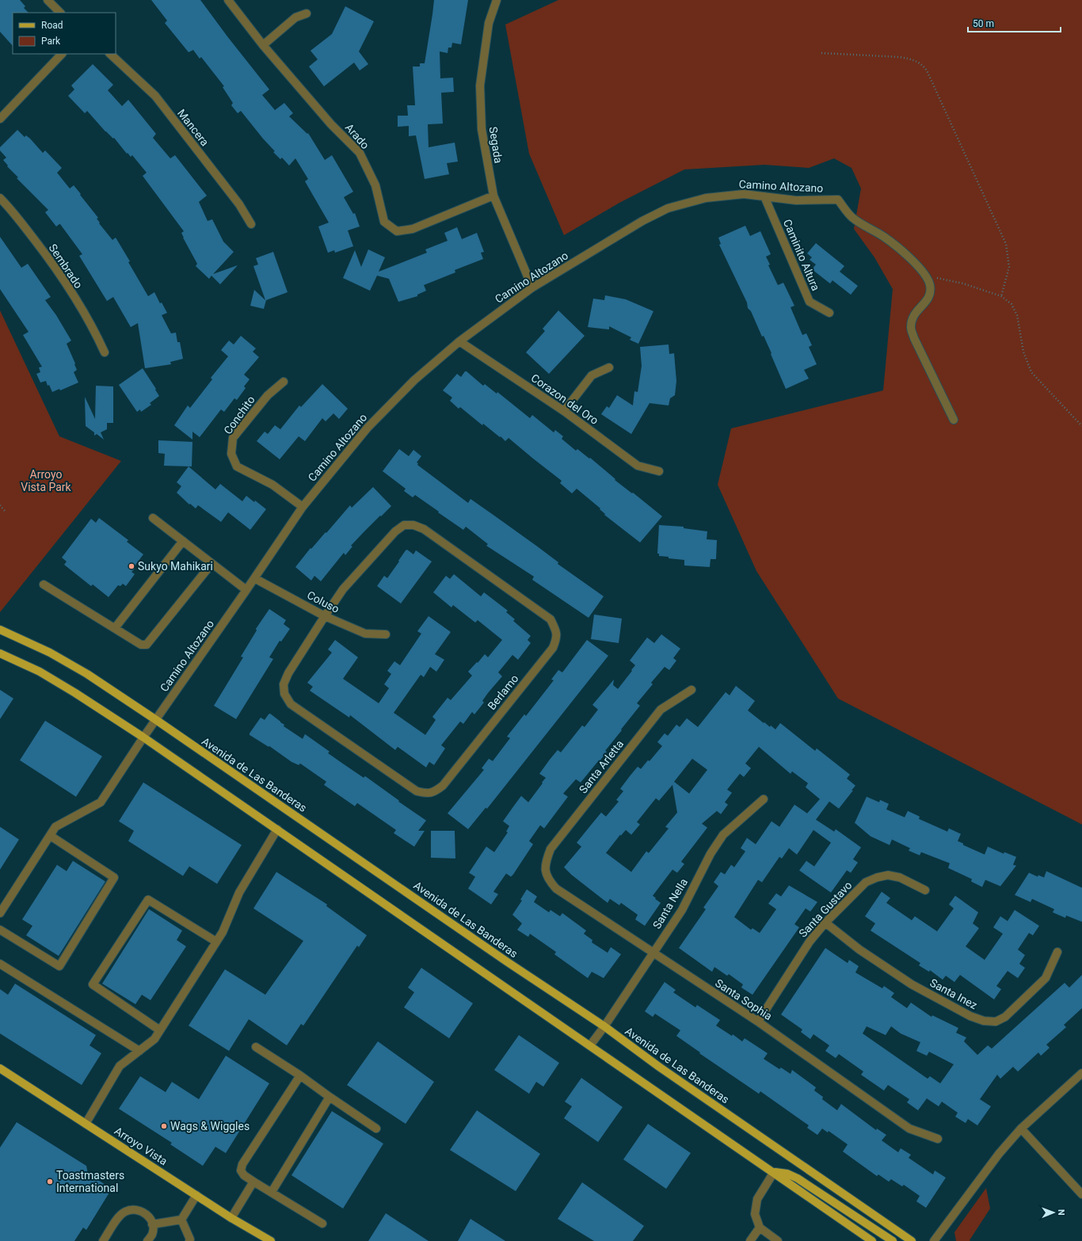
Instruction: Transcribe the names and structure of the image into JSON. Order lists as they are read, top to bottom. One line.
{"streets":{"main road":["Avenida de Las Banderas","Arroyo Vista"],"street":["Mancera","Arado","Segada","Camino Altozano","Caminito Altura","Sembrado","Corazon del Oro","Conchito","Coluso","Berlamo","Santa Arletta","Santa Nella","Santa Gustavo","Santa Inez","Santa Sophia"]},"crossings":[["Arado","Segada"],["Segada","Camino Altozano"],["Camino Altozano","Caminito Altura"],["Camino Altozano","Corazon del Oro"],["Camino Altozano","Conchito"],["Camino Altozano","Coluso"],["Camino Altozano","Avenida de Las Banderas"],["Coluso","Berlamo"],["Santa Arletta","Santa Sophia"],["Avenida de Las Banderas","Santa Nella"],["Santa Nella","Santa Sophia"],["Santa Gustavo","Santa Inez"],["Santa Gustavo","Santa Sophia"]],"parks":["Arroyo Vista Park"],"places":["Sukyo Mahikari","Wags & Wiggles","Toastmasters International"],"legend":["Road","Park"],"scale_bar":"50 m","north":"right"}
